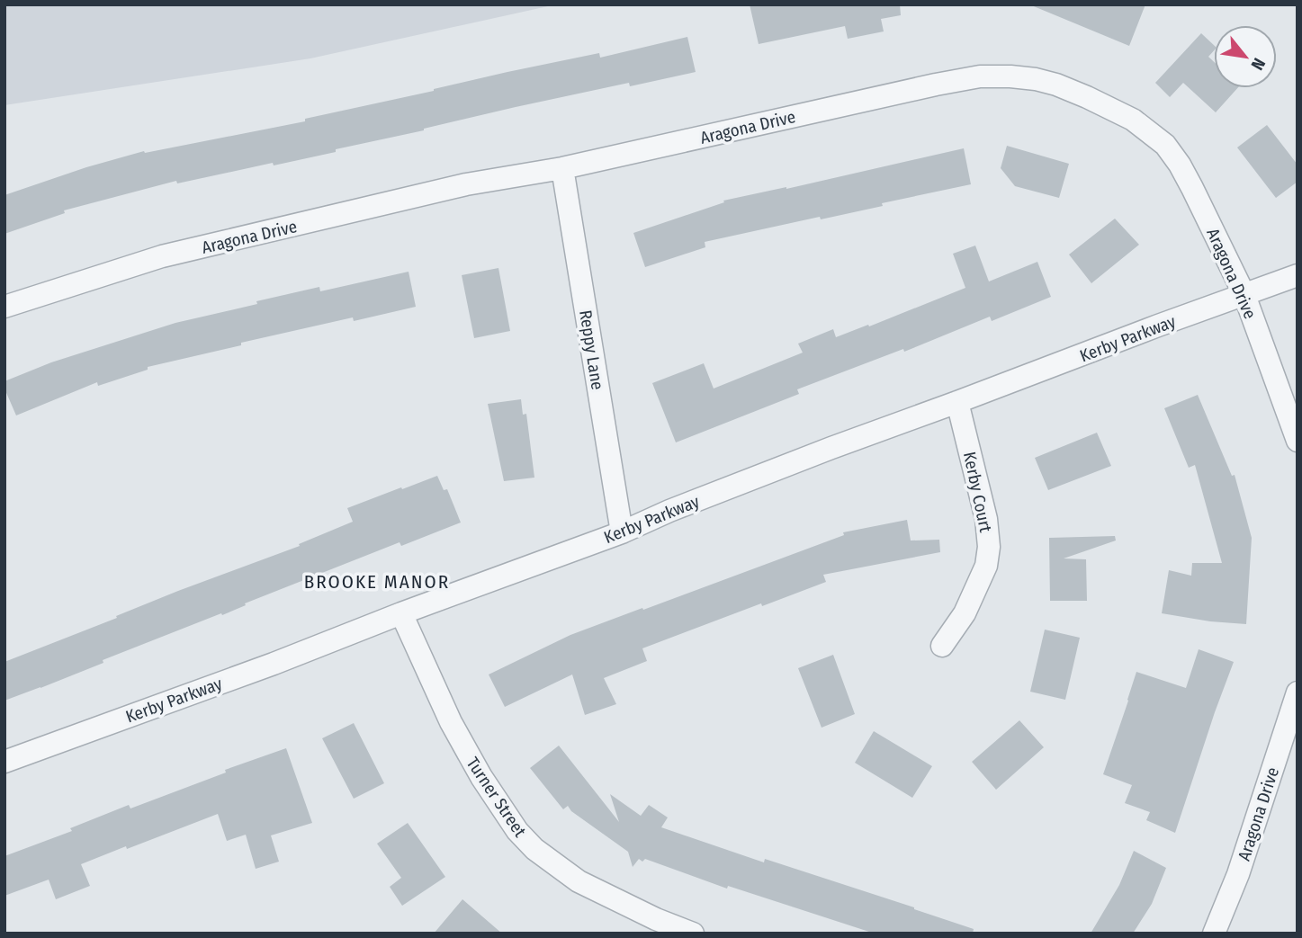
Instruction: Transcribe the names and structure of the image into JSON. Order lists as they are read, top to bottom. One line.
{"streets":{"street":["Aragona Drive","Kerby Parkway","Reppy Lane","Kerby Court","Turner Street"]},"crossings":[["Aragona Drive","Kerby Parkway"],["Aragona Drive","Reppy Lane"],["Kerby Parkway","Reppy Lane"],["Kerby Parkway","Kerby Court"],["Kerby Parkway","Turner Street"]],"districts":["BROOKE MANOR"],"north":"bottom right"}
